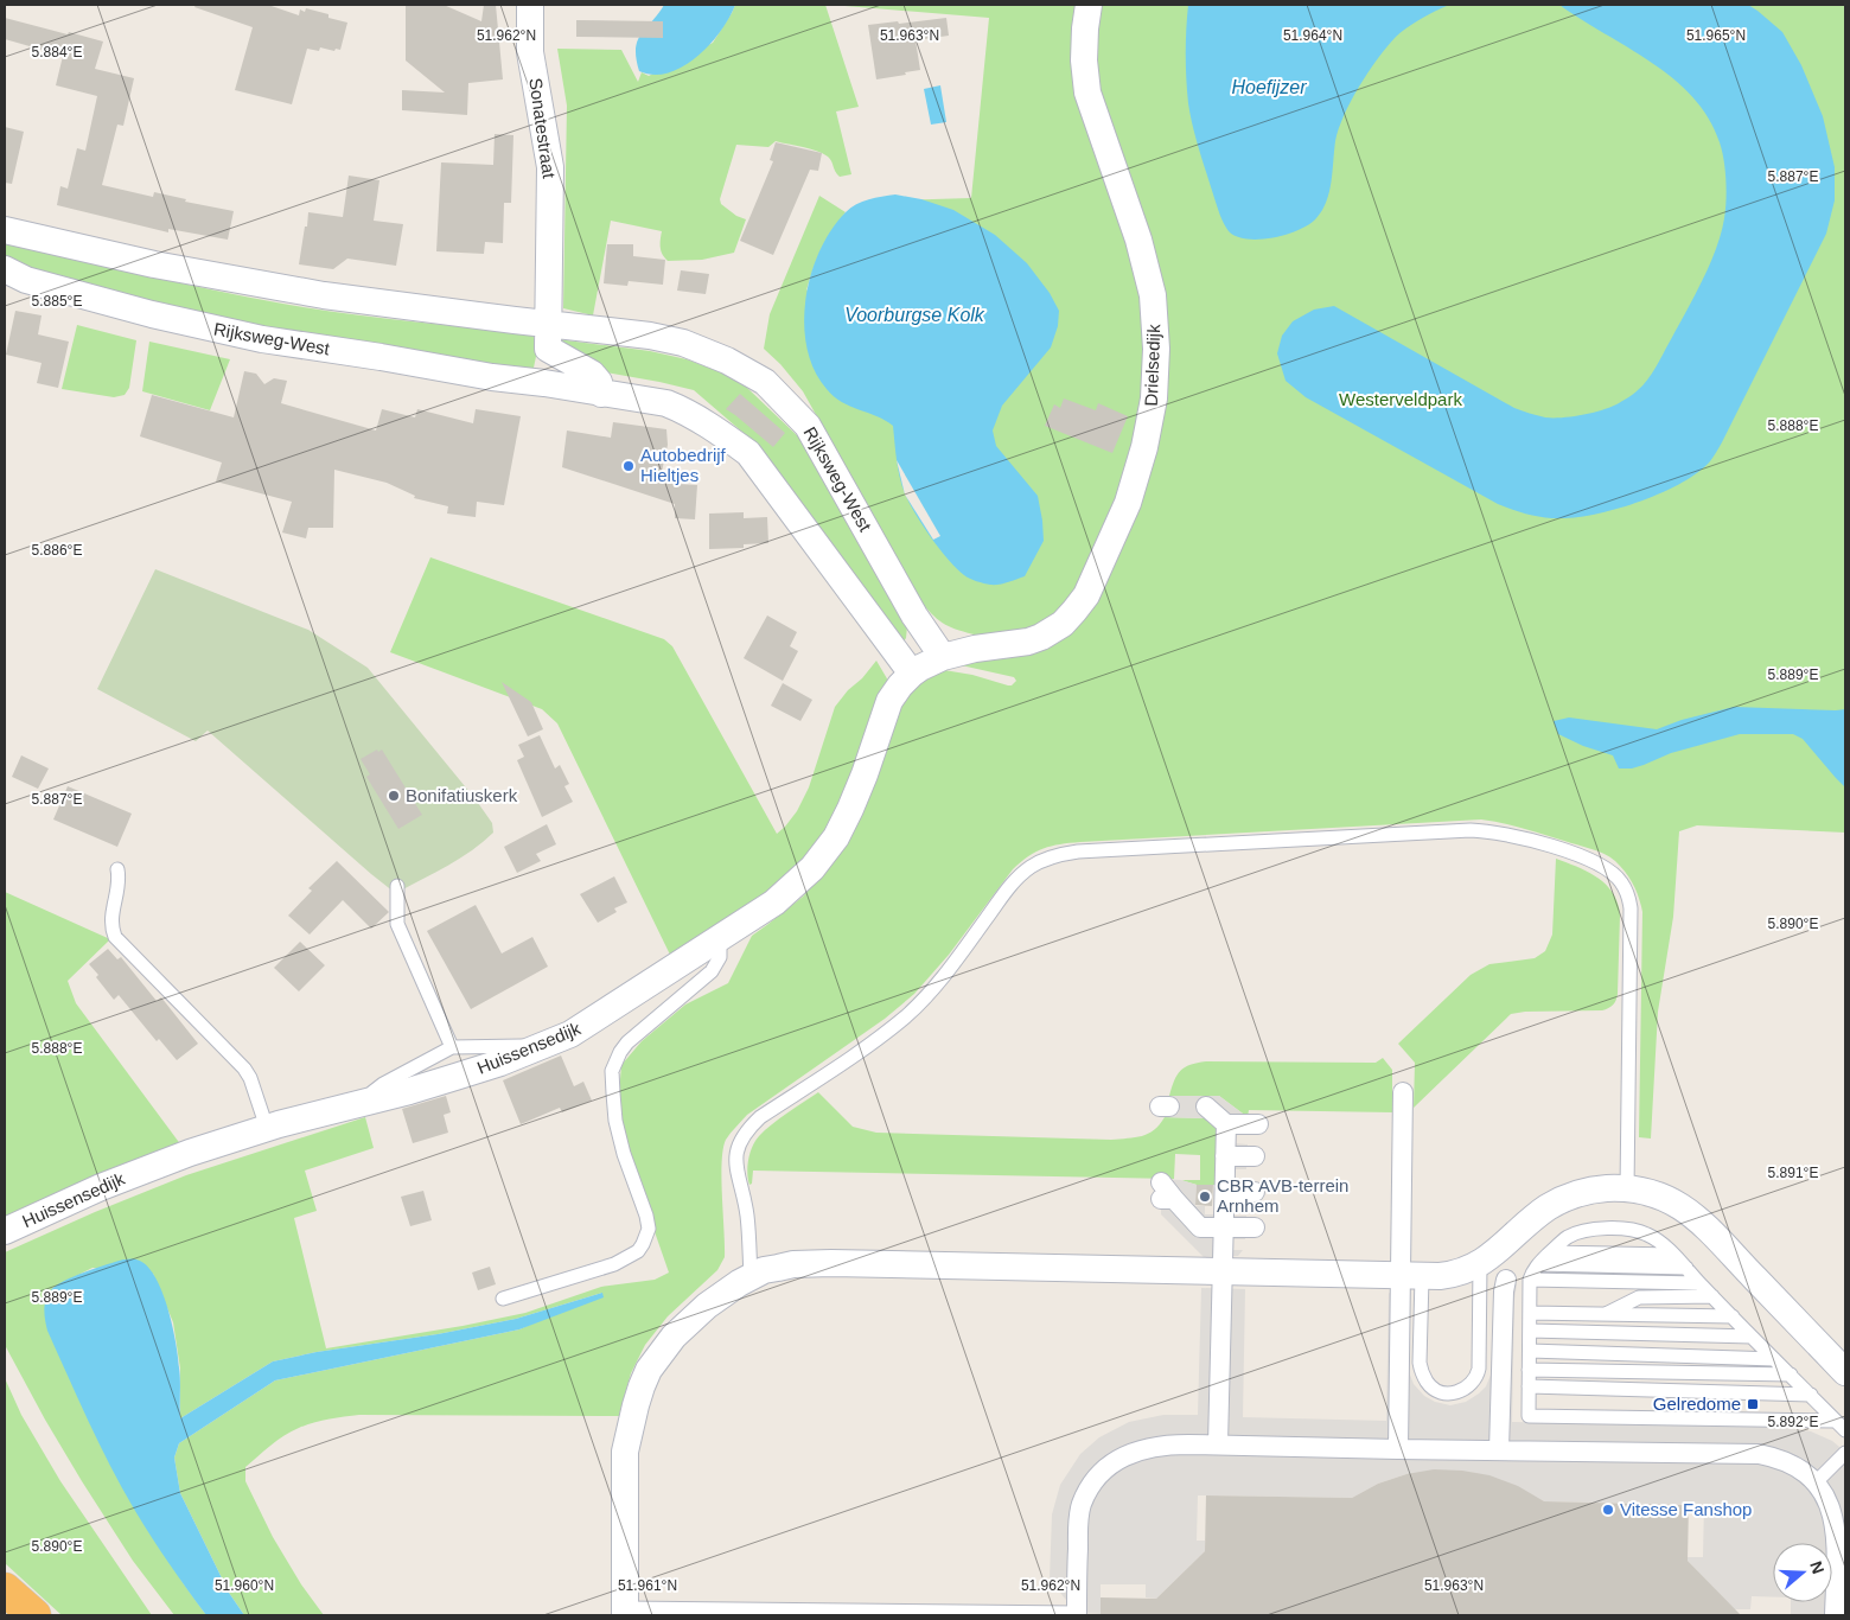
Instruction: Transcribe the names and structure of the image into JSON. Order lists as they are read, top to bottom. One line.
{"streets":{"street":["Sonatestraat","Rijksweg-West","Drielsedijk","Huissensedijk"]},"crossings":[["Sonatestraat","Rijksweg-West"],["Rijksweg-West","Huissensedijk"],["Drielsedijk","Huissensedijk"]],"water":["Hoefijzer","Voorburgse Kolk"],"parks":["Westerveldpark"],"places":{"other":["Autobedrijf Hieltjes","Bonifatiuskerk","CBR AVB-terrein Arnhem","Vitesse Fanshop"],"transit":["Gelredome"]},"north":"right","coordinates":["51.962°N","51.963°N","51.964°N","51.965°N","5.884°E","5.887°E","5.885°E","5.888°E","5.886°E","5.889°E","5.890°E","5.891°E","5.892°E","51.960°N","51.961°N"]}
